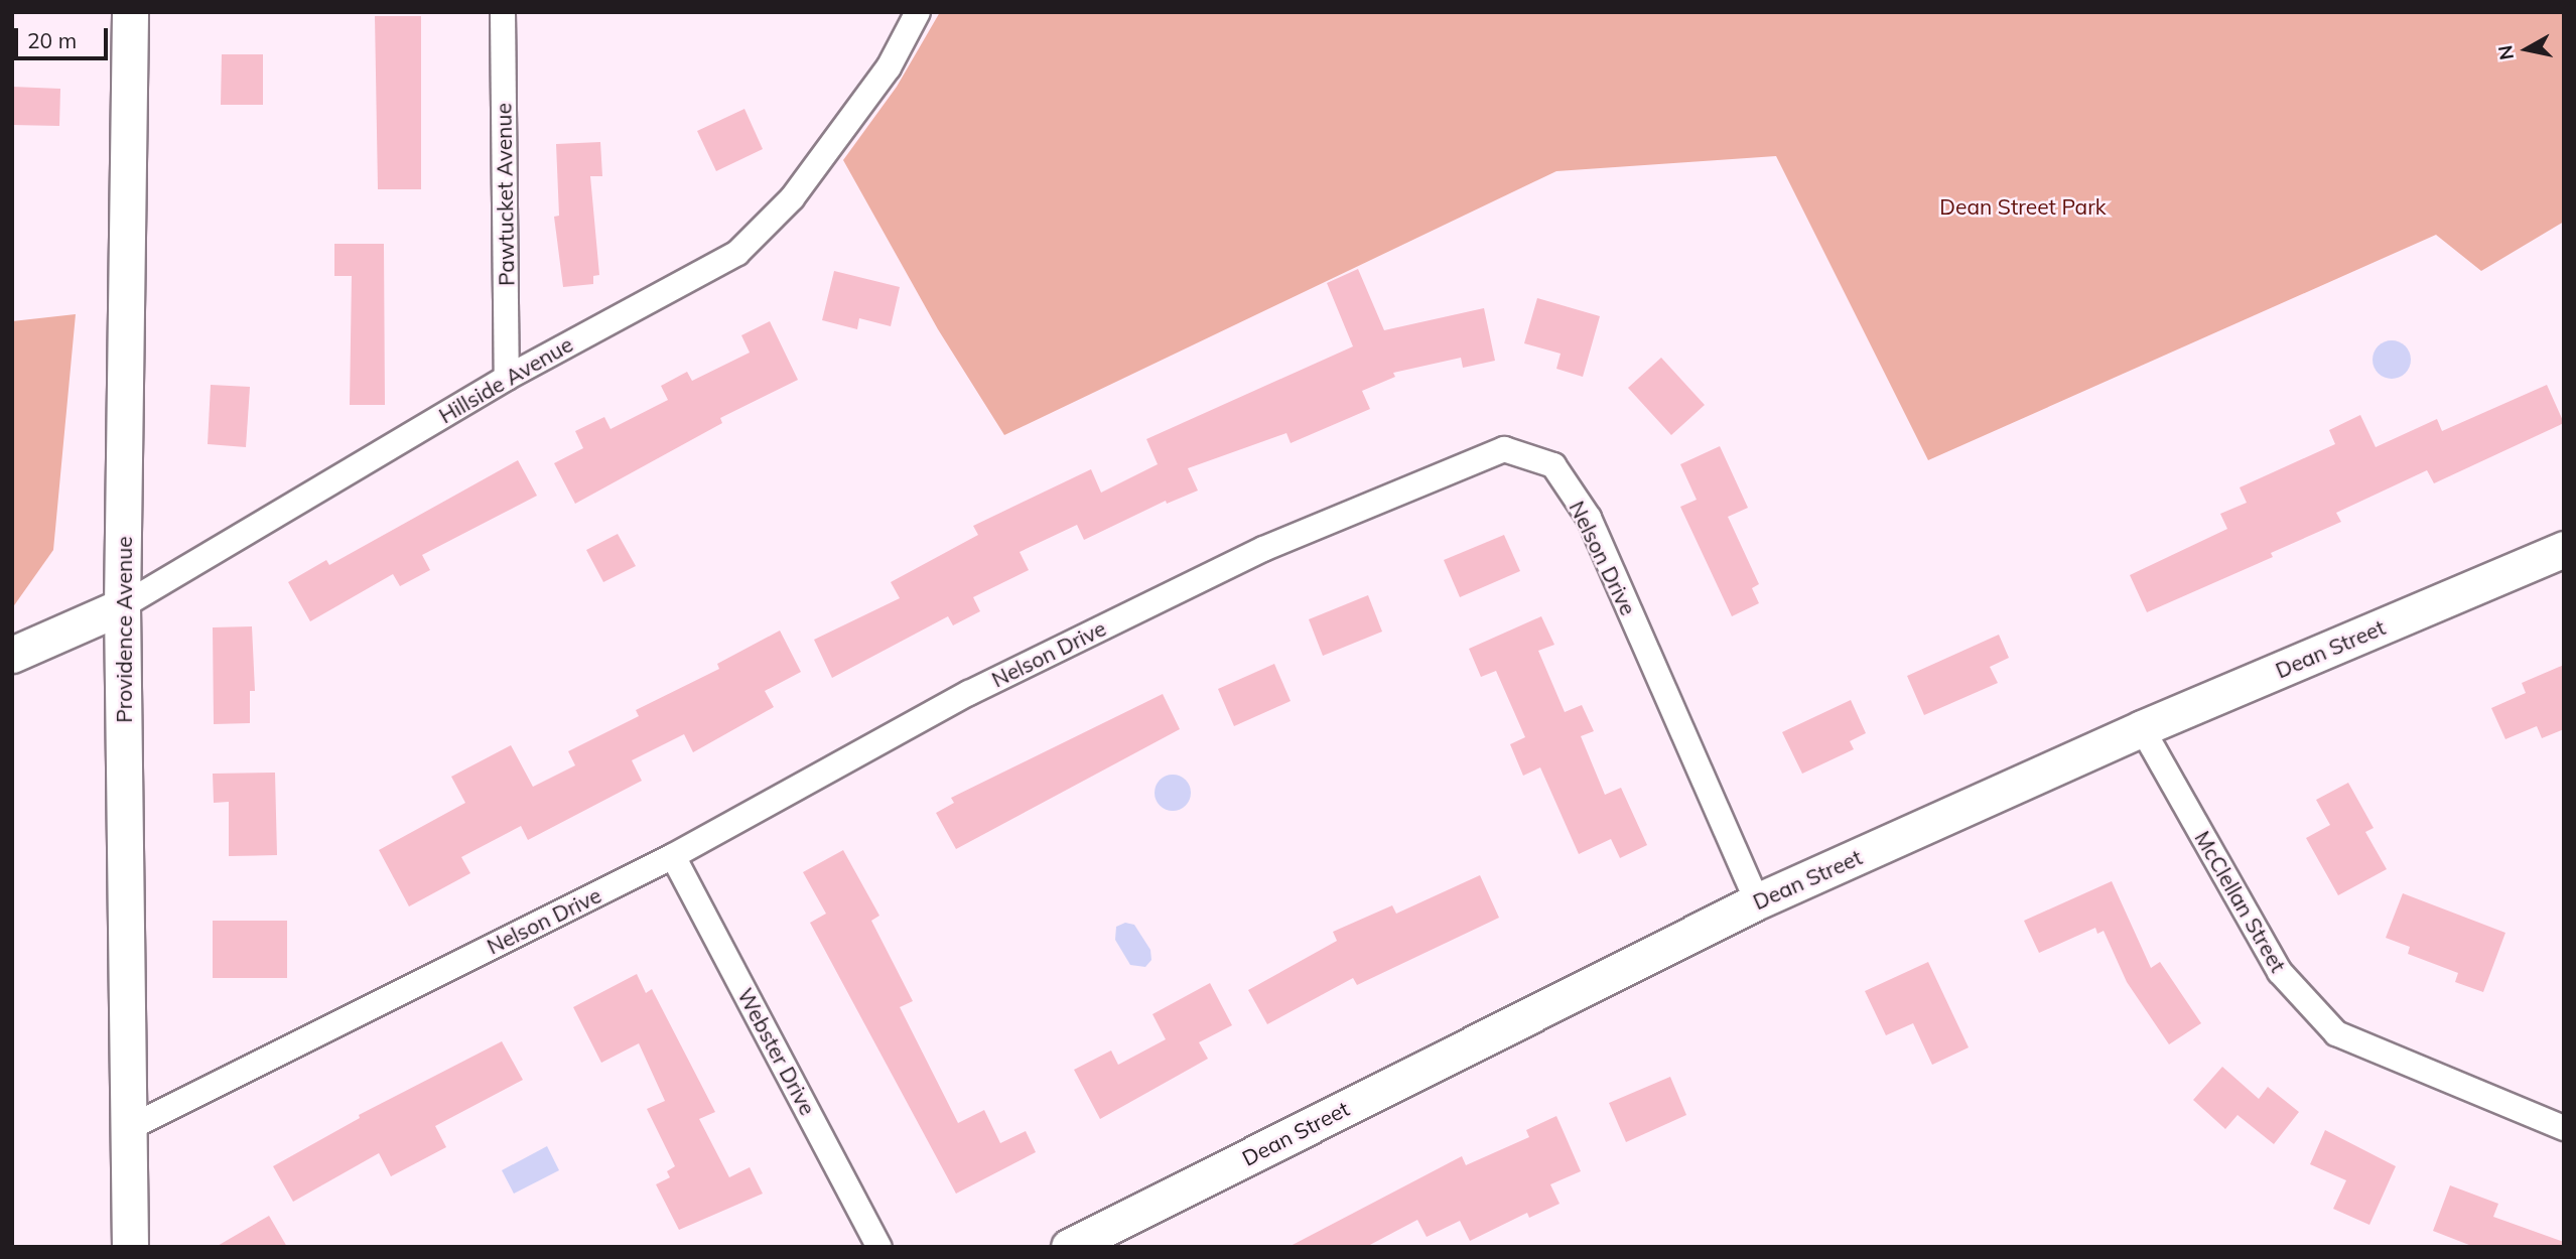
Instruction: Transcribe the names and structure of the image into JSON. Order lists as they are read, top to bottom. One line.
{"streets":{"street":["Pawtucket Avenue","Hillside Avenue","Nelson Drive","Providence Avenue","Dean Street","McClellan Street","Webster Drive"]},"crossings":[["Pawtucket Avenue","Hillside Avenue"],["Hillside Avenue","Providence Avenue"],["Nelson Drive","Providence Avenue"],["Nelson Drive","Dean Street"],["Nelson Drive","Webster Drive"],["Dean Street","McClellan Street"]],"parks":["Dean Street Park"],"scale_bar":"20 m","north":"left"}
